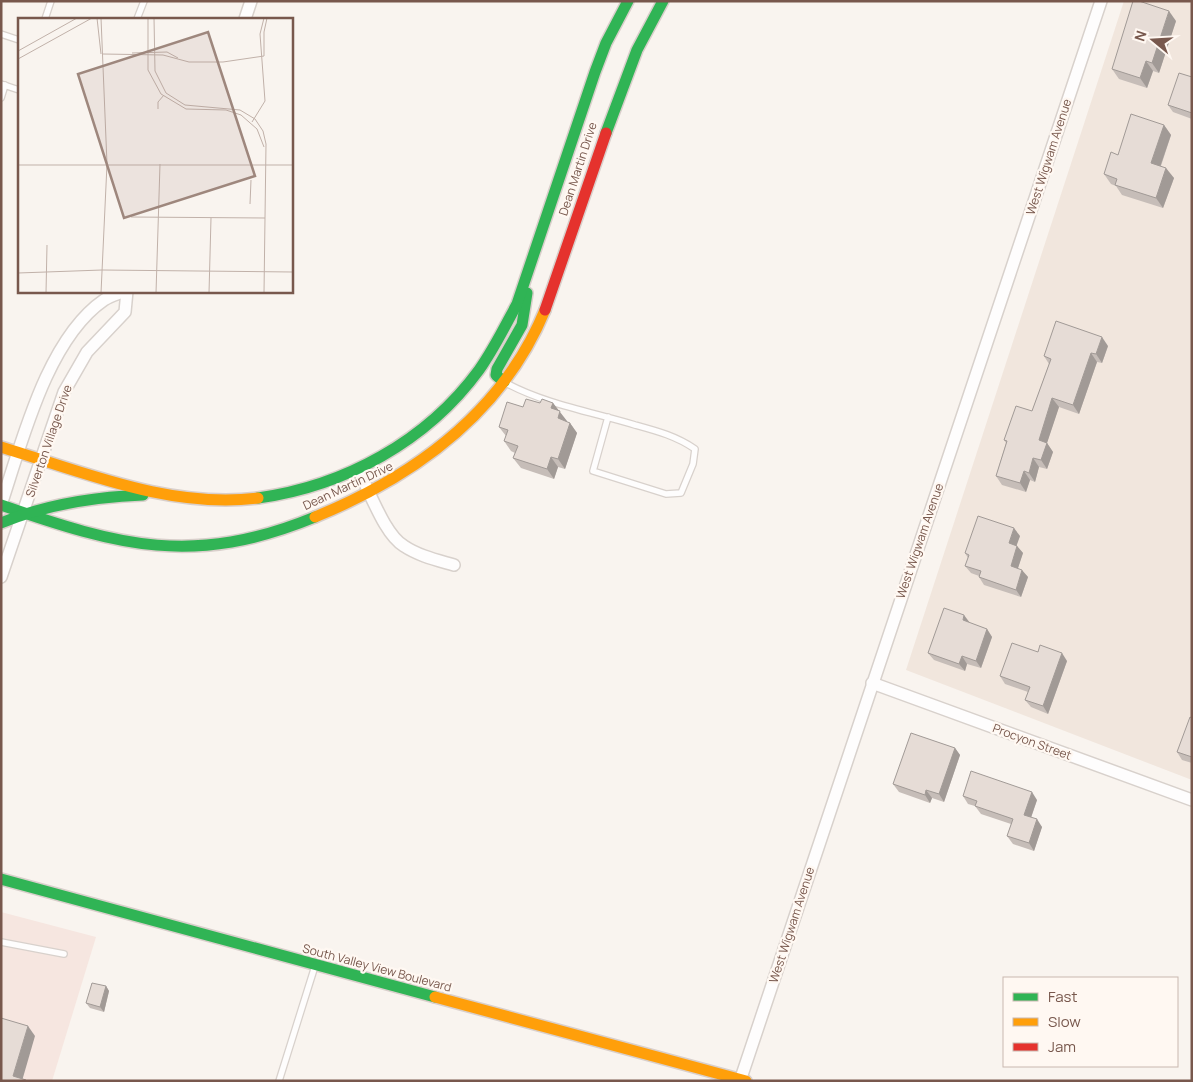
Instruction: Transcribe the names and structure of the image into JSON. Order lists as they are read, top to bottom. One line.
{"streets":{"street":["West Wigwam Avenue","Dean Martin Drive","Silverton Village Drive","Procyon Street","South Valley View Boulevard"]},"crossings":[["West Wigwam Avenue","Procyon Street"],["West Wigwam Avenue","South Valley View Boulevard"],["Dean Martin Drive","Silverton Village Drive"]],"legend":["Fast","Slow","Jam"],"north":"left"}
